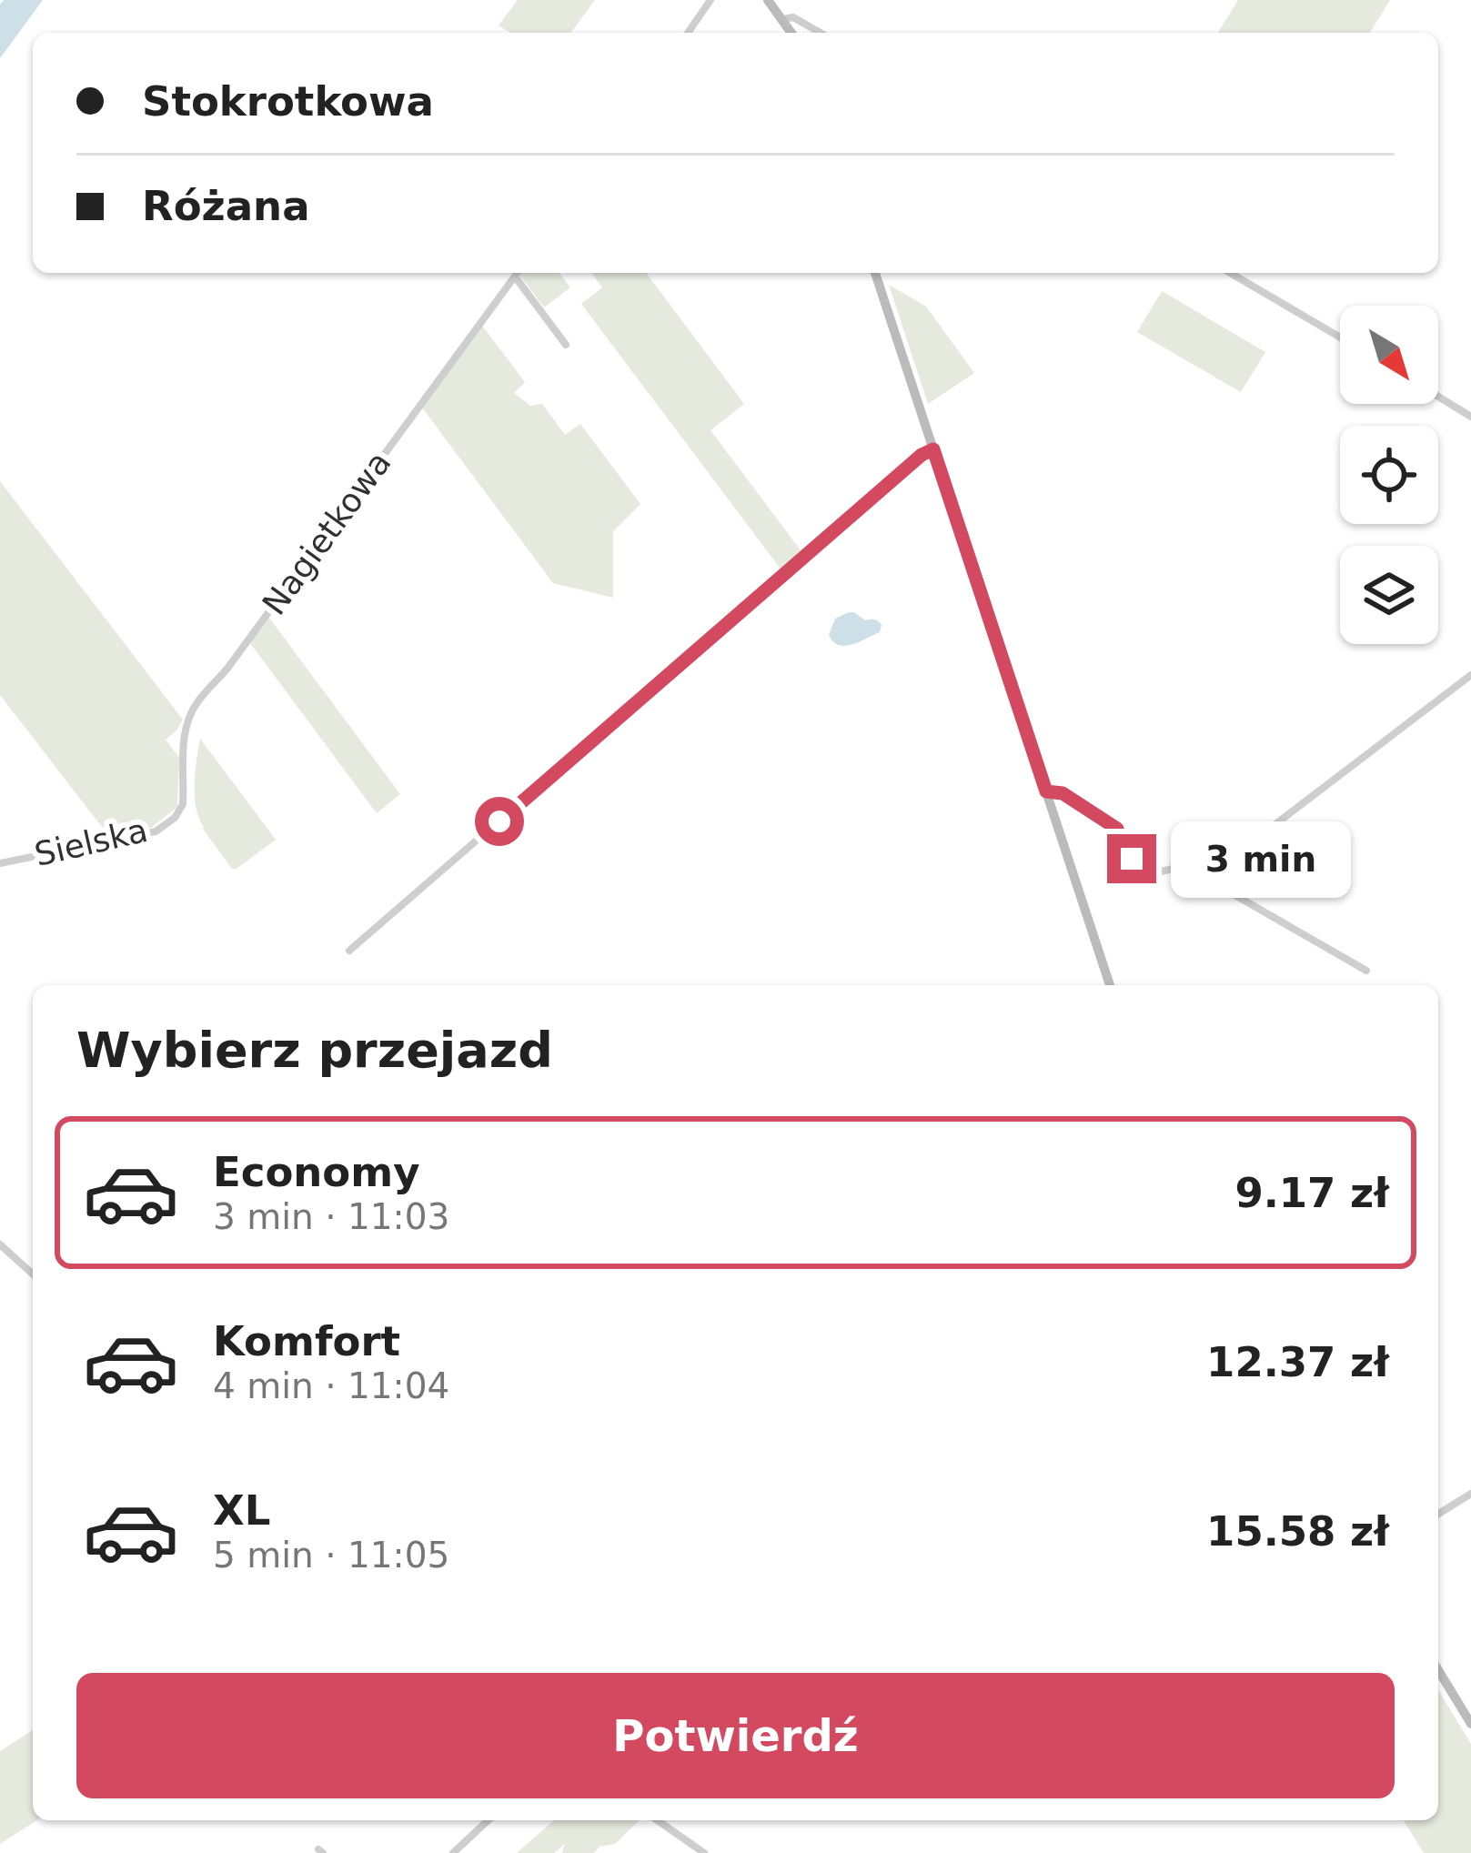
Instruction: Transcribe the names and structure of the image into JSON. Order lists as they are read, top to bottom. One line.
{"streets":{"street":["Nagietkowa","Sielska"]},"crossings":[["Nagietkowa","Sielska"]],"north":"bottom right","page":{"banner":["Stokrotkowa","Różana"],"bubble":"3 min","heading":"Wybierz przejazd","list":[{"name":"Economy","note":"3 min · 11:03","value":"9.17 zł"},{"name":"Komfort","note":"4 min · 11:04","value":"12.37 zł"},{"name":"XL","note":"5 min · 11:05","value":"15.58 zł"}],"buttons":"Potwierdź"}}
